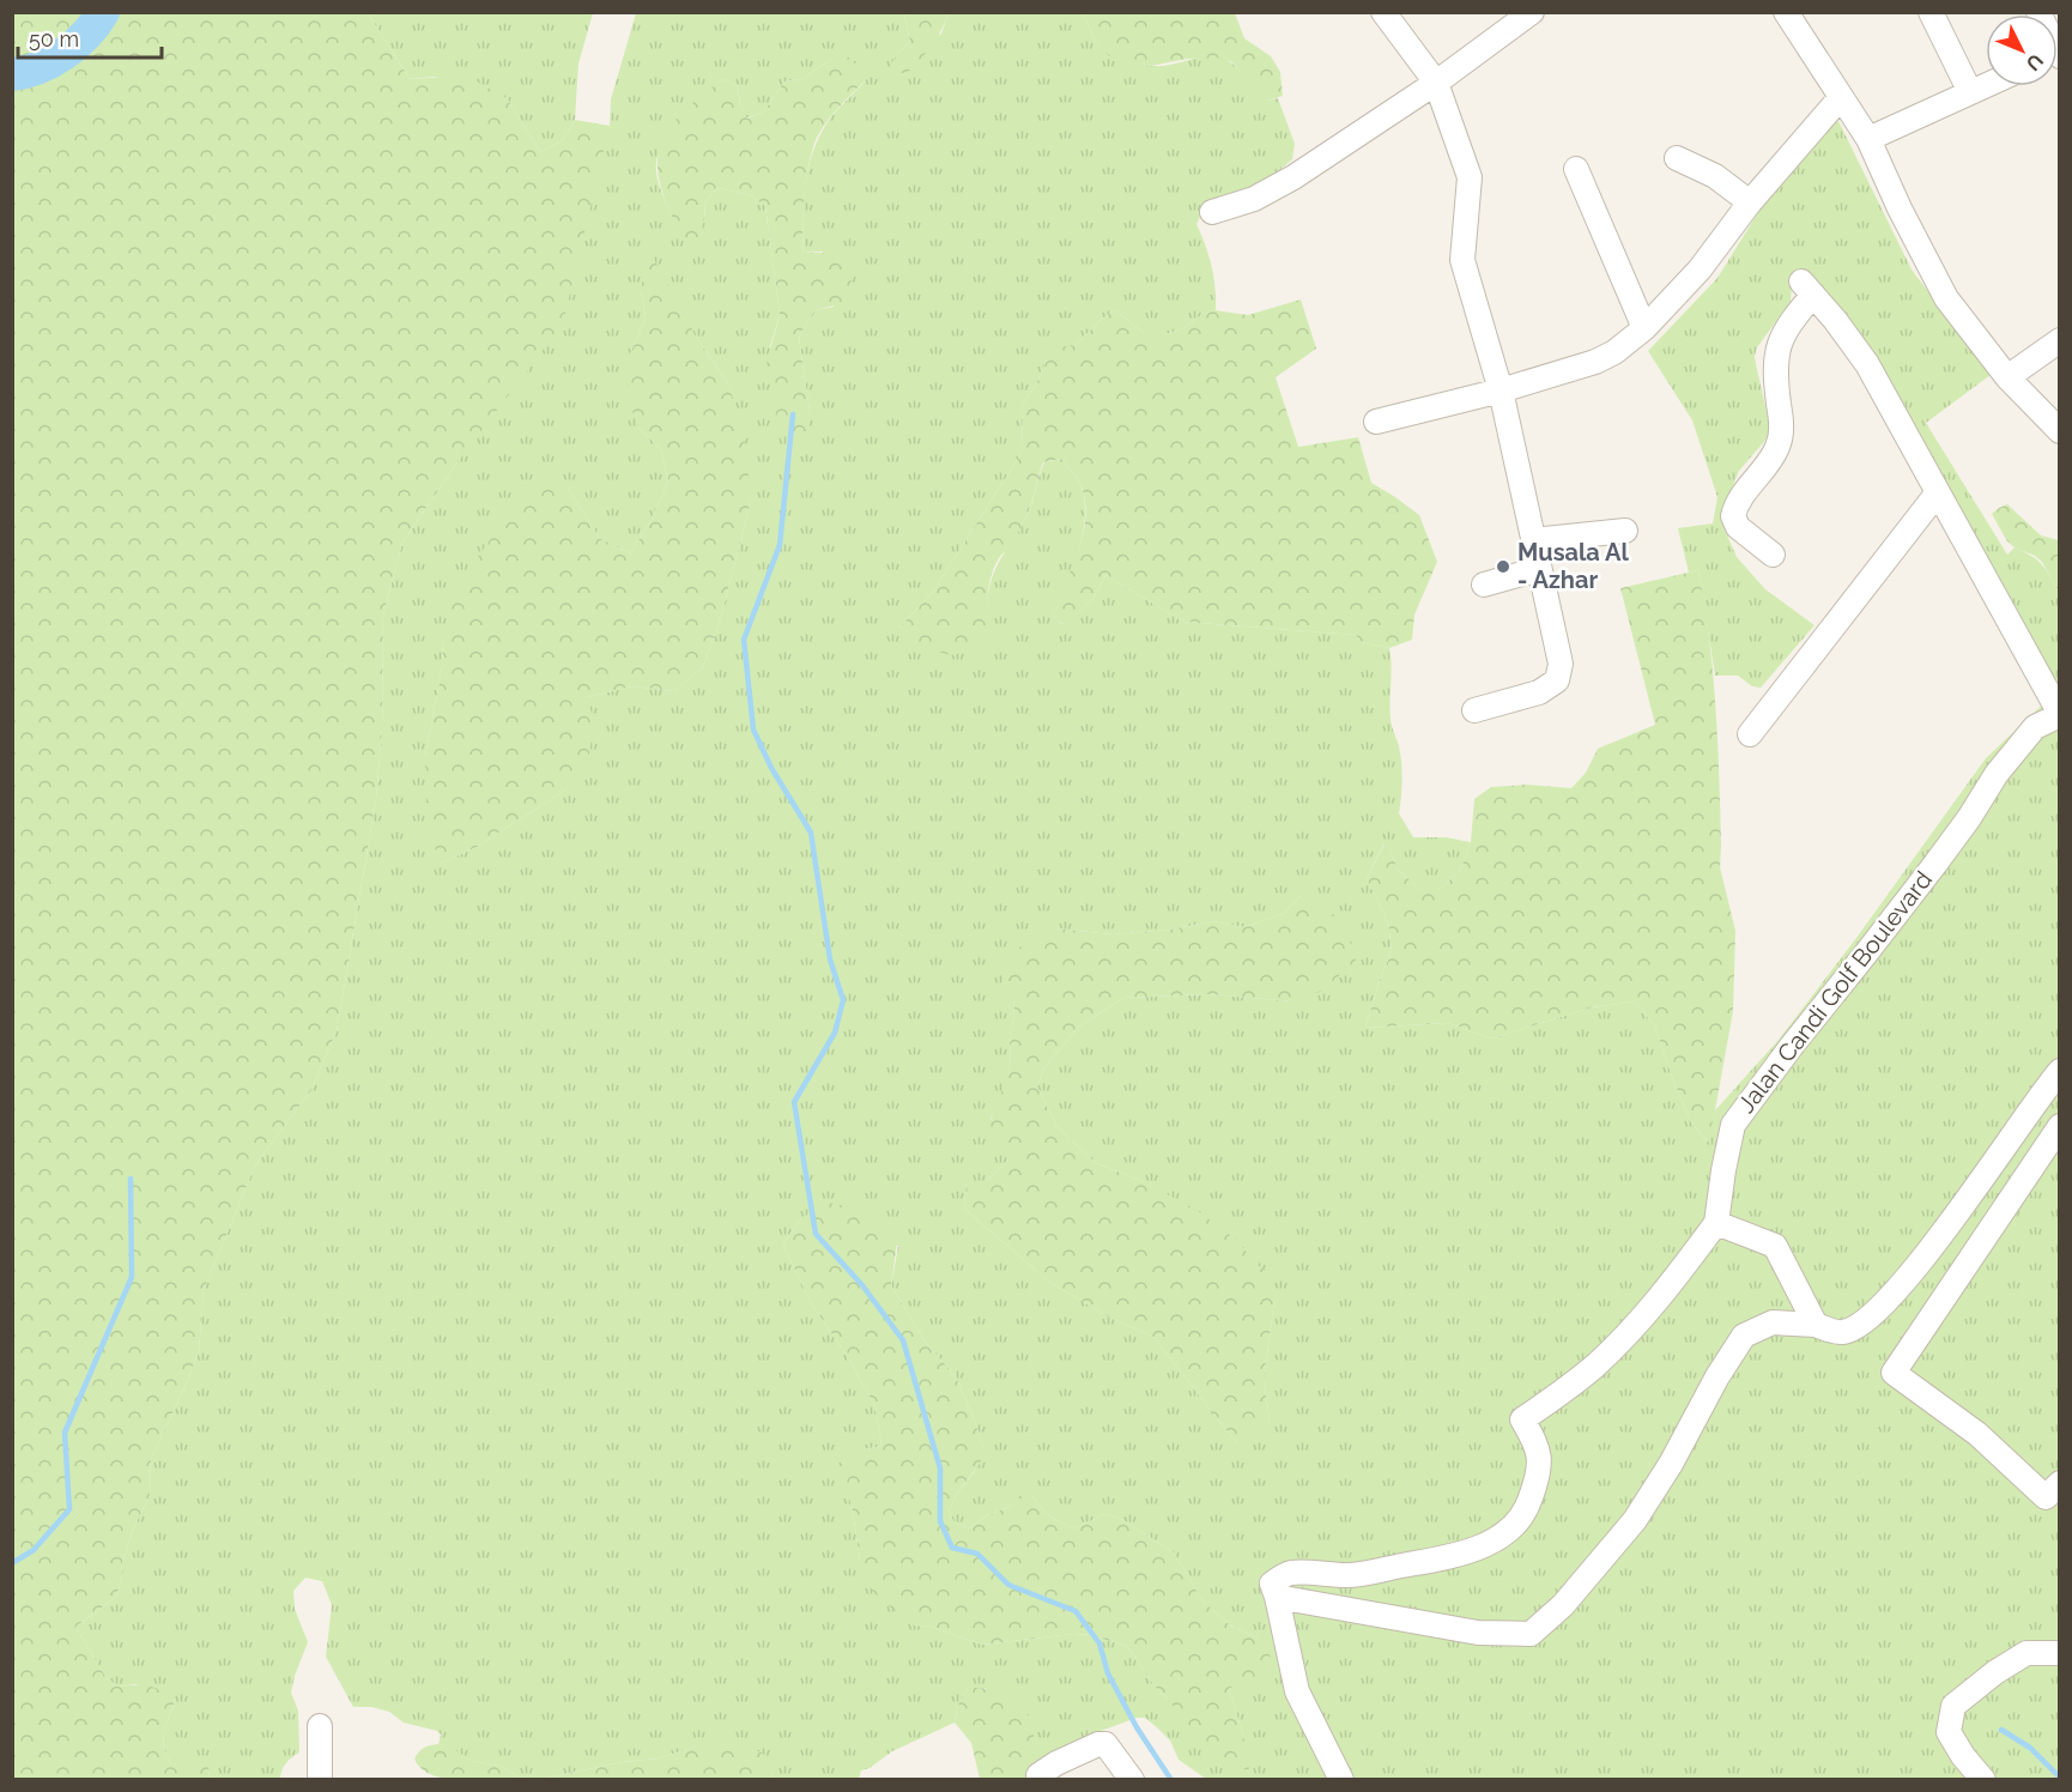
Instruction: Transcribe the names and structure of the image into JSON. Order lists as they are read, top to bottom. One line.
{"streets":{"street":["Jalan Candi Golf Boulevard"]},"places":["Musala Al - Azhar"],"scale_bar":"50 m","north":"bottom right"}
